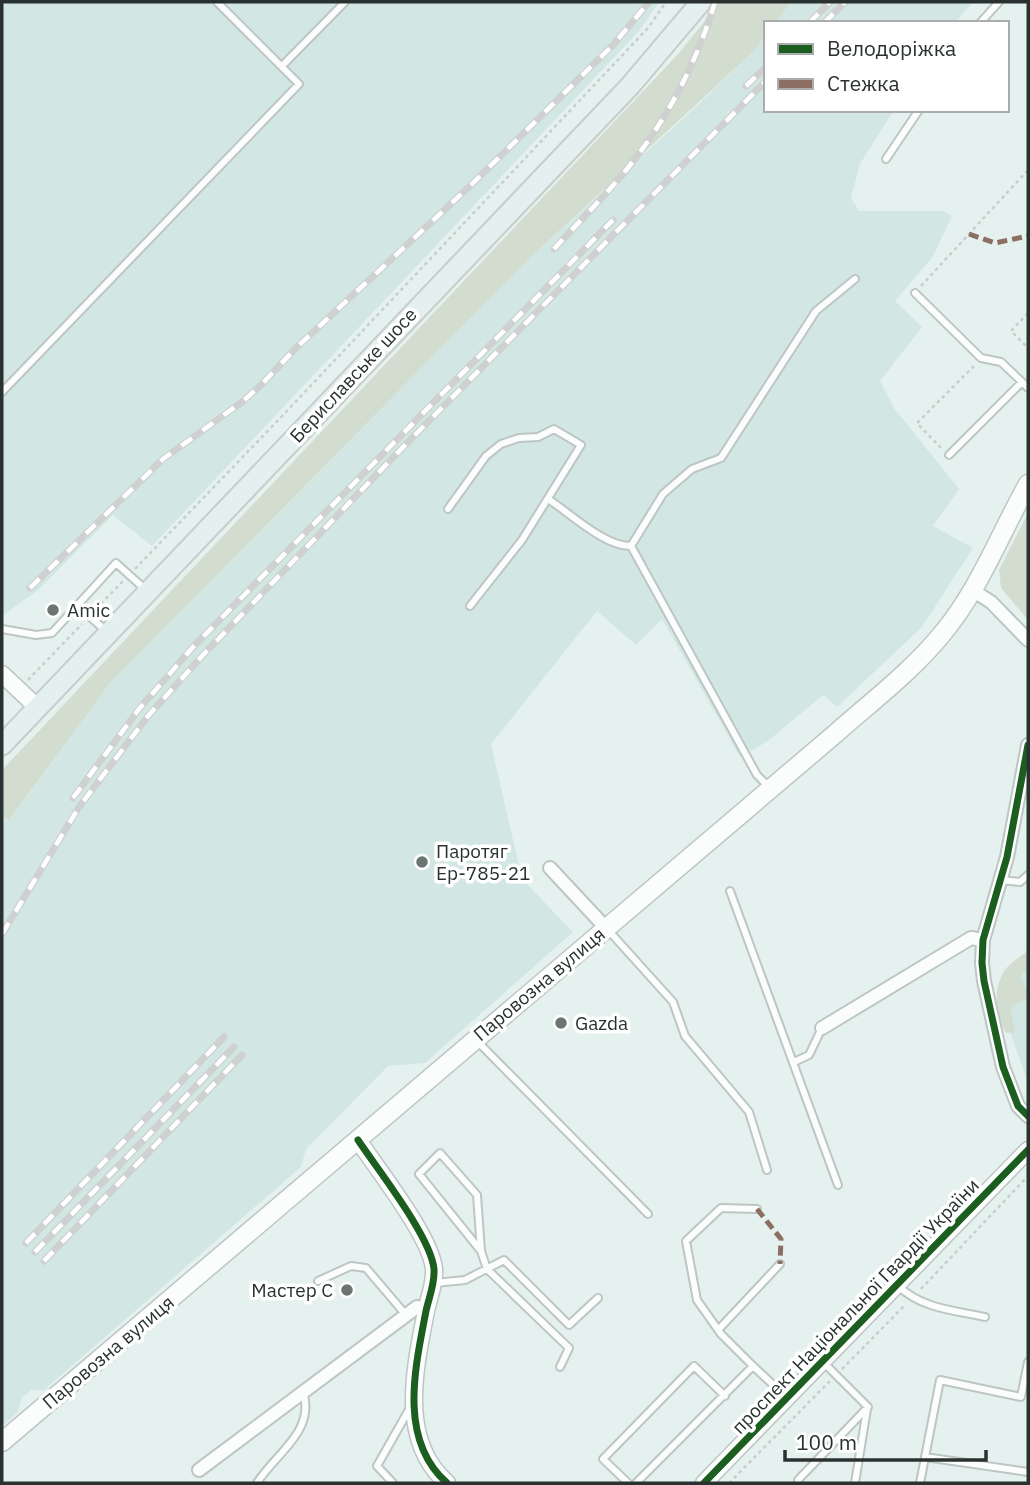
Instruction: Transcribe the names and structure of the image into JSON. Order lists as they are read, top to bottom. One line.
{"streets":{"main road":["Бериславське шосе","Паровозна вулиця"],"street":["проспект Національної Гвардії України"]},"places":["Amic","Паротяг Ер-785-21","Gazda","Мастер С"],"legend":["Велодоріжка","Стежка"],"scale_bar":"100 m"}
